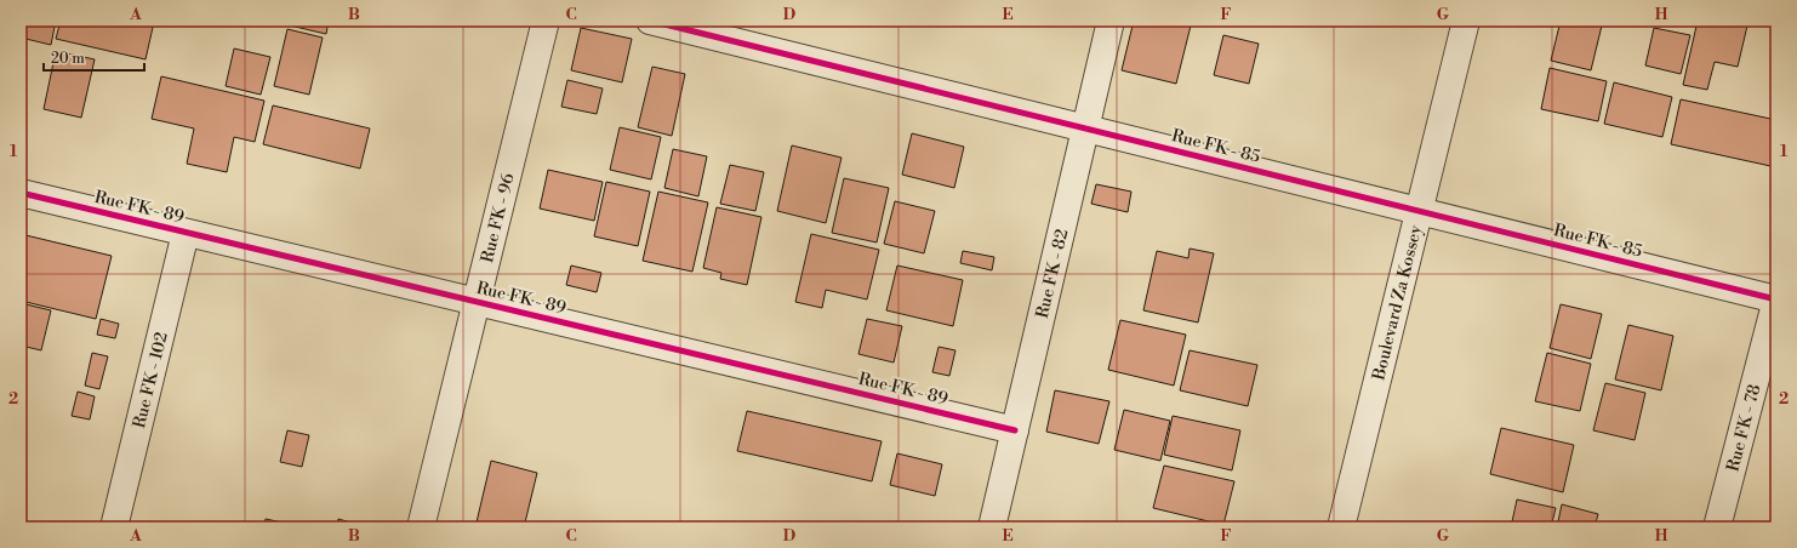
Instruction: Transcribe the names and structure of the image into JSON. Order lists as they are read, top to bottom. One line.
{"streets":{"street":["Rue FK - 85","Rue FK - 89","Rue FK - 96","Rue FK - 82","Boulevard Za Kossey","Rue FK - 102","Rue FK - 78"]},"crossings":[["Rue FK - 85","Rue FK - 82"],["Rue FK - 85","Boulevard Za Kossey"],["Rue FK - 85","Rue FK - 78"],["Rue FK - 89","Rue FK - 96"],["Rue FK - 89","Rue FK - 82"],["Rue FK - 89","Rue FK - 102"]],"scale_bar":"20 m","grid":{"columns":["A","B","C","D","E","F","G","H"],"rows":["1","2"]}}
